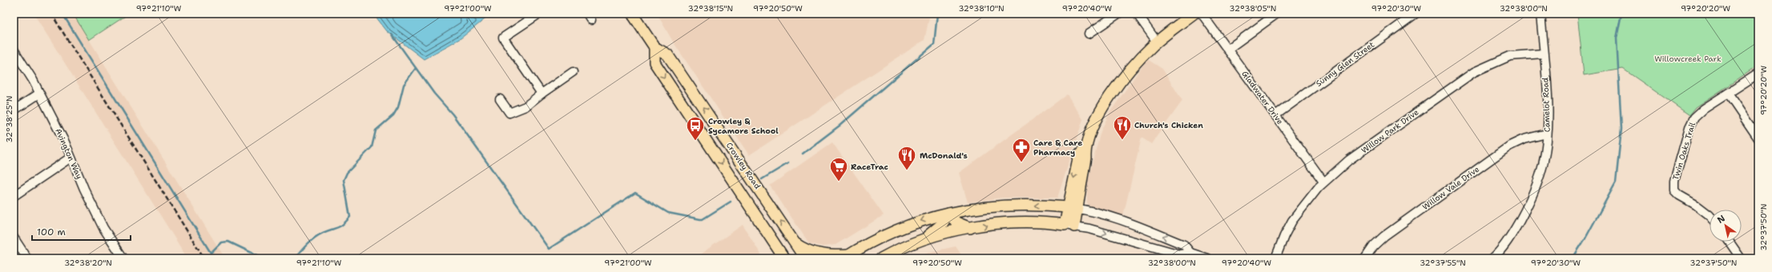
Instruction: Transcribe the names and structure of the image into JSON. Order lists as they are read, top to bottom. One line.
{"streets":{"main road":["Crowley Road"],"street":["Sunny Glen Street","Gladwater Drive","Camelot Road","Willow Park Drive","Twin Oaks Trail","Avington Way","Willow Vale Drive"]},"crossings":[["Sunny Glen Street","Gladwater Drive"],["Gladwater Drive","Willow Park Drive"],["Camelot Road","Willow Park Drive"],["Camelot Road","Willow Vale Drive"]],"parks":["Willowcreek Park"],"places":{"restaurant":["Church's Chicken","McDonald's"],"bus stop":["Crowley & Sycamore School"],"pharmacy":["Care & Care Pharmacy"],"supermarket":["RaceTrac"]},"scale_bar":"100 m","north":"top left","coordinates":["97°21'10\"W","97°21'00\"W","32°38'15\"N","97°20'50\"W","32°38'10\"N","97°20'40\"W","32°38'05\"N","97°20'30\"W","32°38'00\"N","97°20'20\"W","32°38'25\"N","32°37'50\"N","32°38'20\"N","32°37'55\"N"]}
